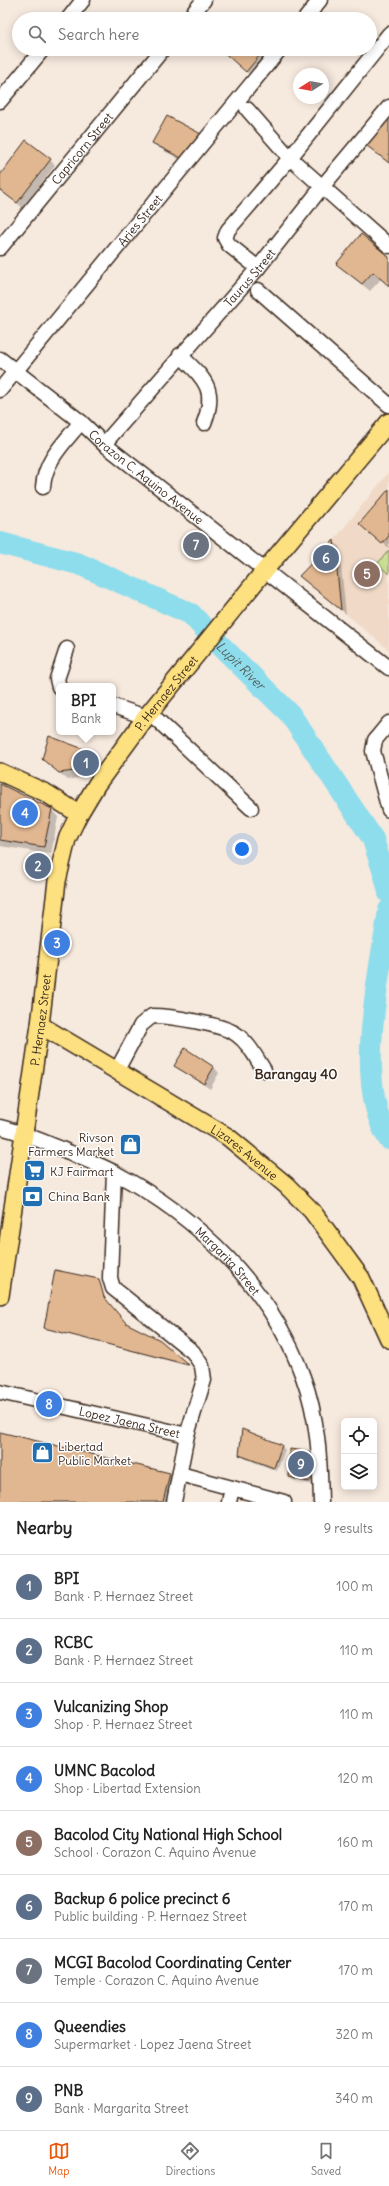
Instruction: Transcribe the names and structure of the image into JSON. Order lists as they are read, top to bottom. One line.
{"streets":{"main road":["P. Hernaez Street","Lizares Avenue"],"street":["Capricorn Street","Aries Street","Taurus Street","Corazon C. Aquino Avenue","Margarita Street","Lopez Jaena Street"]},"crossings":[["Aries Street","Corazon C. Aquino Avenue"],["Taurus Street","Corazon C. Aquino Avenue"],["Corazon C. Aquino Avenue","P. Hernaez Street"],["P. Hernaez Street","Lizares Avenue"],["P. Hernaez Street","Margarita Street"]],"districts":["Barangay 40"],"water":["Lupit River"],"places":{"shop":["Rivson Farmers Market","Libertad Public Market"],"supermarket":["KJ Fairmart"],"bank":["China Bank"]},"north":"left","page":{"search":"Search here","pins":["7","6","5","1","4","2","3","8","9"],"popup":["BPI","Bank"],"heading":["Nearby","9 results"],"list":[{"mark":"1","name":"BPI","note":"Bank · P. Hernaez Street","value":"100 m"},{"mark":"2","name":"RCBC","note":"Bank · P. Hernaez Street","value":"110 m"},{"mark":"3","name":"Vulcanizing Shop","note":"Shop · P. Hernaez Street","value":"110 m"},{"mark":"4","name":"UMNC Bacolod","note":"Shop · Libertad Extension","value":"120 m"},{"mark":"5","name":"Bacolod City National High School","note":"School · Corazon C. Aquino Avenue","value":"160 m"},{"mark":"6","name":"Backup 6 police precinct 6","note":"Public building · P. Hernaez Street","value":"170 m"},{"mark":"7","name":"MCGI Bacolod Coordinating Center","note":"Temple · Corazon C. Aquino Avenue","value":"170 m"},{"mark":"8","name":"Queendies","note":"Supermarket · Lopez Jaena Street","value":"320 m"},{"mark":"9","name":"PNB","note":"Bank · Margarita Street","value":"340 m"}],"nav":["Map","Directions","Saved"]}}
